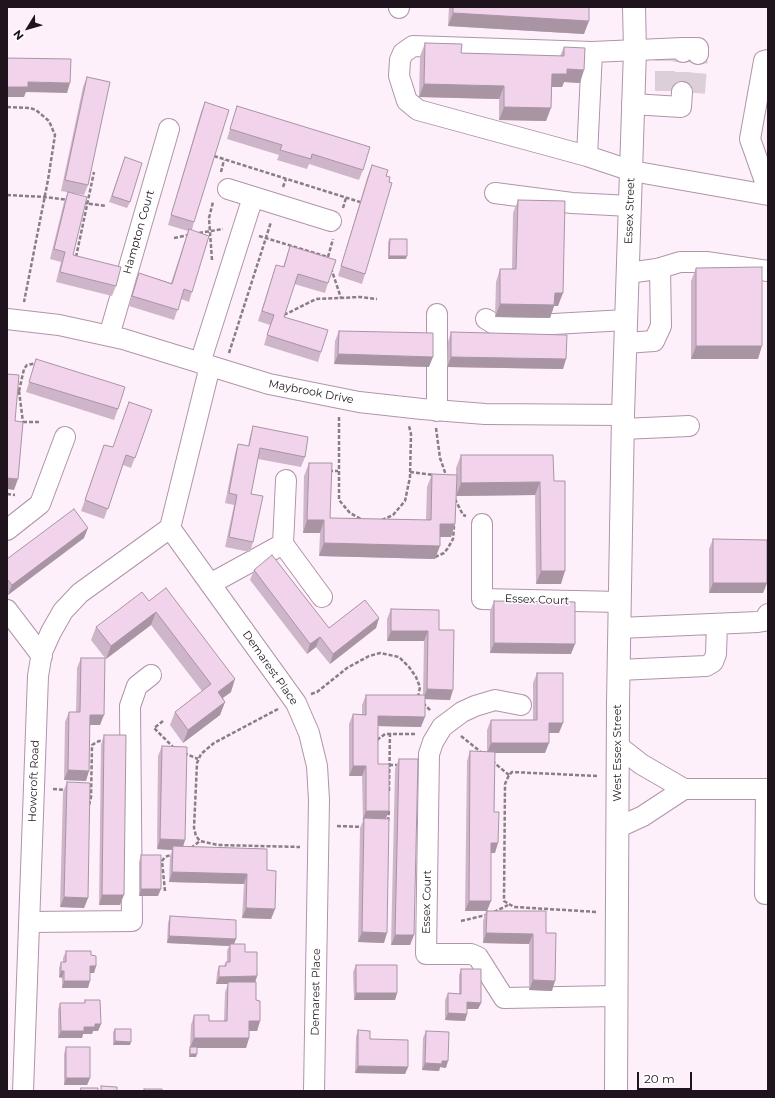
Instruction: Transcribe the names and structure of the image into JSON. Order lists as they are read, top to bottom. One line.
{"streets":{"main road":["Essex Street","West Essex Street"],"street":["Hampton Court","Maybrook Drive","Essex Court","Demarest Place","Howcroft Road"]},"crossings":[["Essex Street","Maybrook Drive"],["Essex Street","West Essex Street"],["Hampton Court","Maybrook Drive"],["Maybrook Drive","West Essex Street"],["Essex Court","West Essex Street"],["Demarest Place","Howcroft Road"]],"scale_bar":"20 m","north":"bottom left"}
